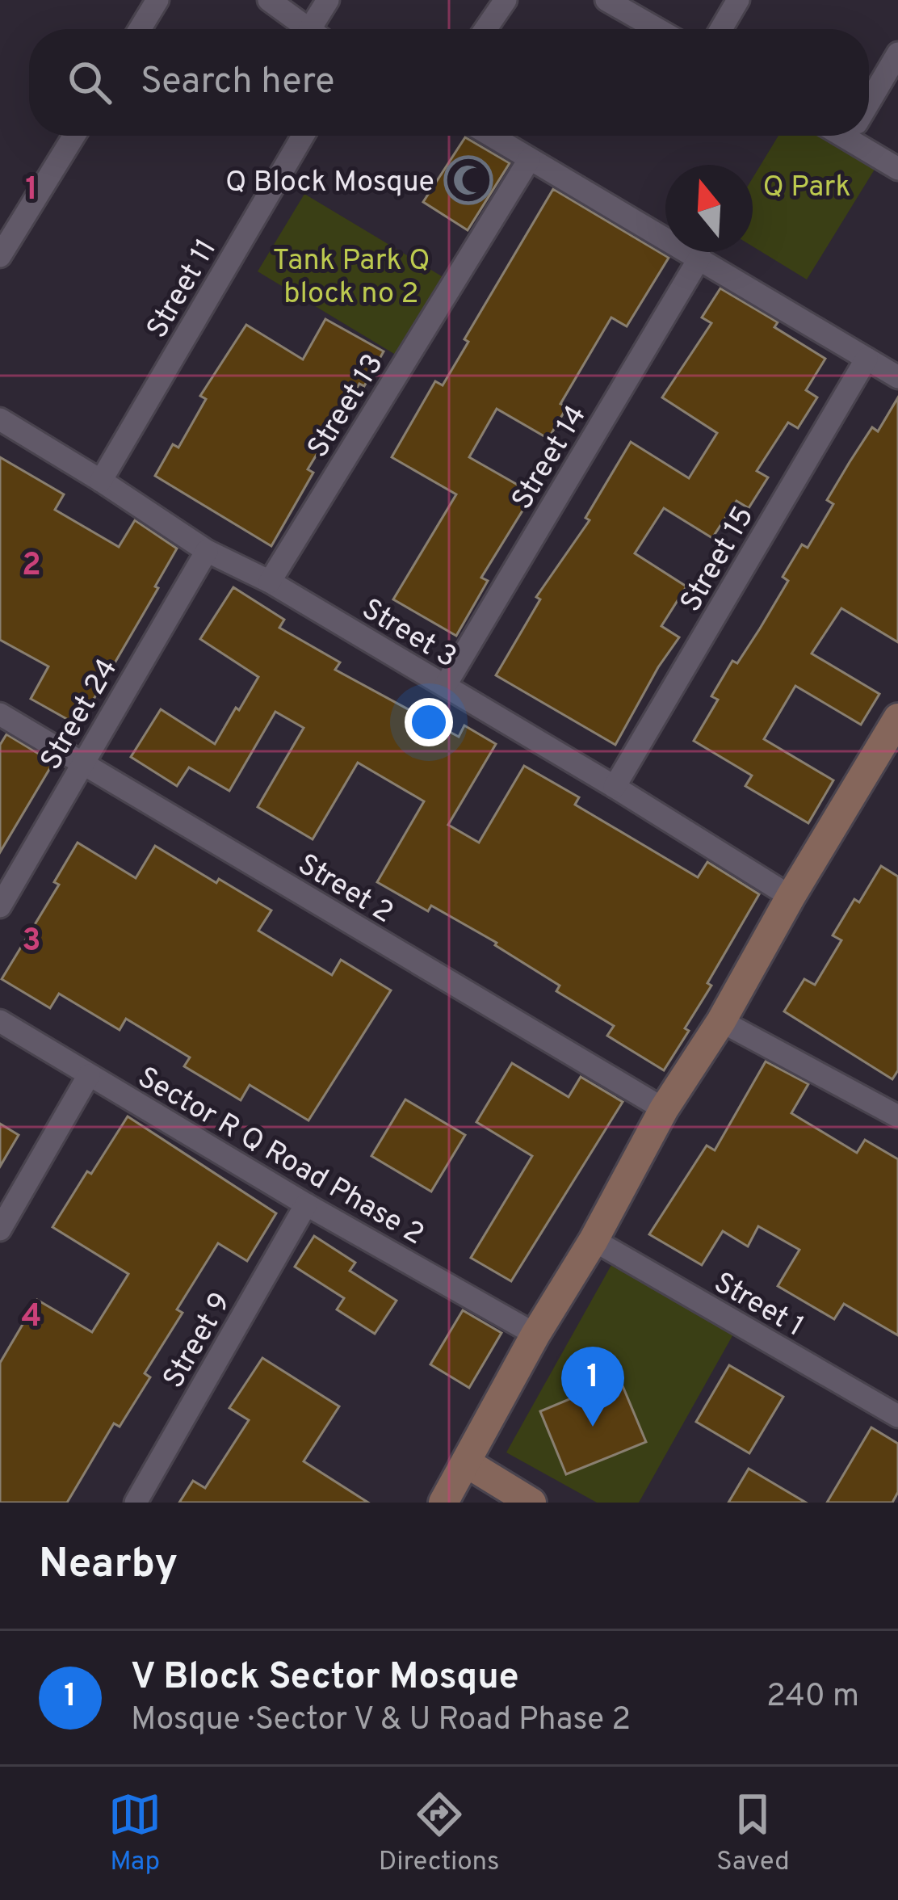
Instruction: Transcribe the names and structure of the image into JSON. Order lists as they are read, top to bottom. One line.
{"streets":{"street":["Street 11","Street 13","Street 14","Street 15","Street 3","Street 24","Street 2","Sector R Q Road Phase 2","Street 1","Street 9"]},"crossings":[["Street 11","Street 3"],["Street 13","Street 3"],["Street 14","Street 3"],["Street 15","Street 3"],["Street 3","Street 24"],["Street 24","Street 2"],["Sector R Q Road Phase 2","Street 9"]],"parks":["Q Park","Tank Park Q block no 2"],"places":{"mosque":["Q Block Mosque"]},"north":"top","page":{"search":"Search here","pins":"1","heading":"Nearby","list":[{"mark":"1","name":"V Block Sector Mosque","note":"Mosque · Sector V & U Road Phase 2","value":"240 m"}],"nav":["Map","Directions","Saved"]},"grid":{"rows":["1","2","3","4"]}}
